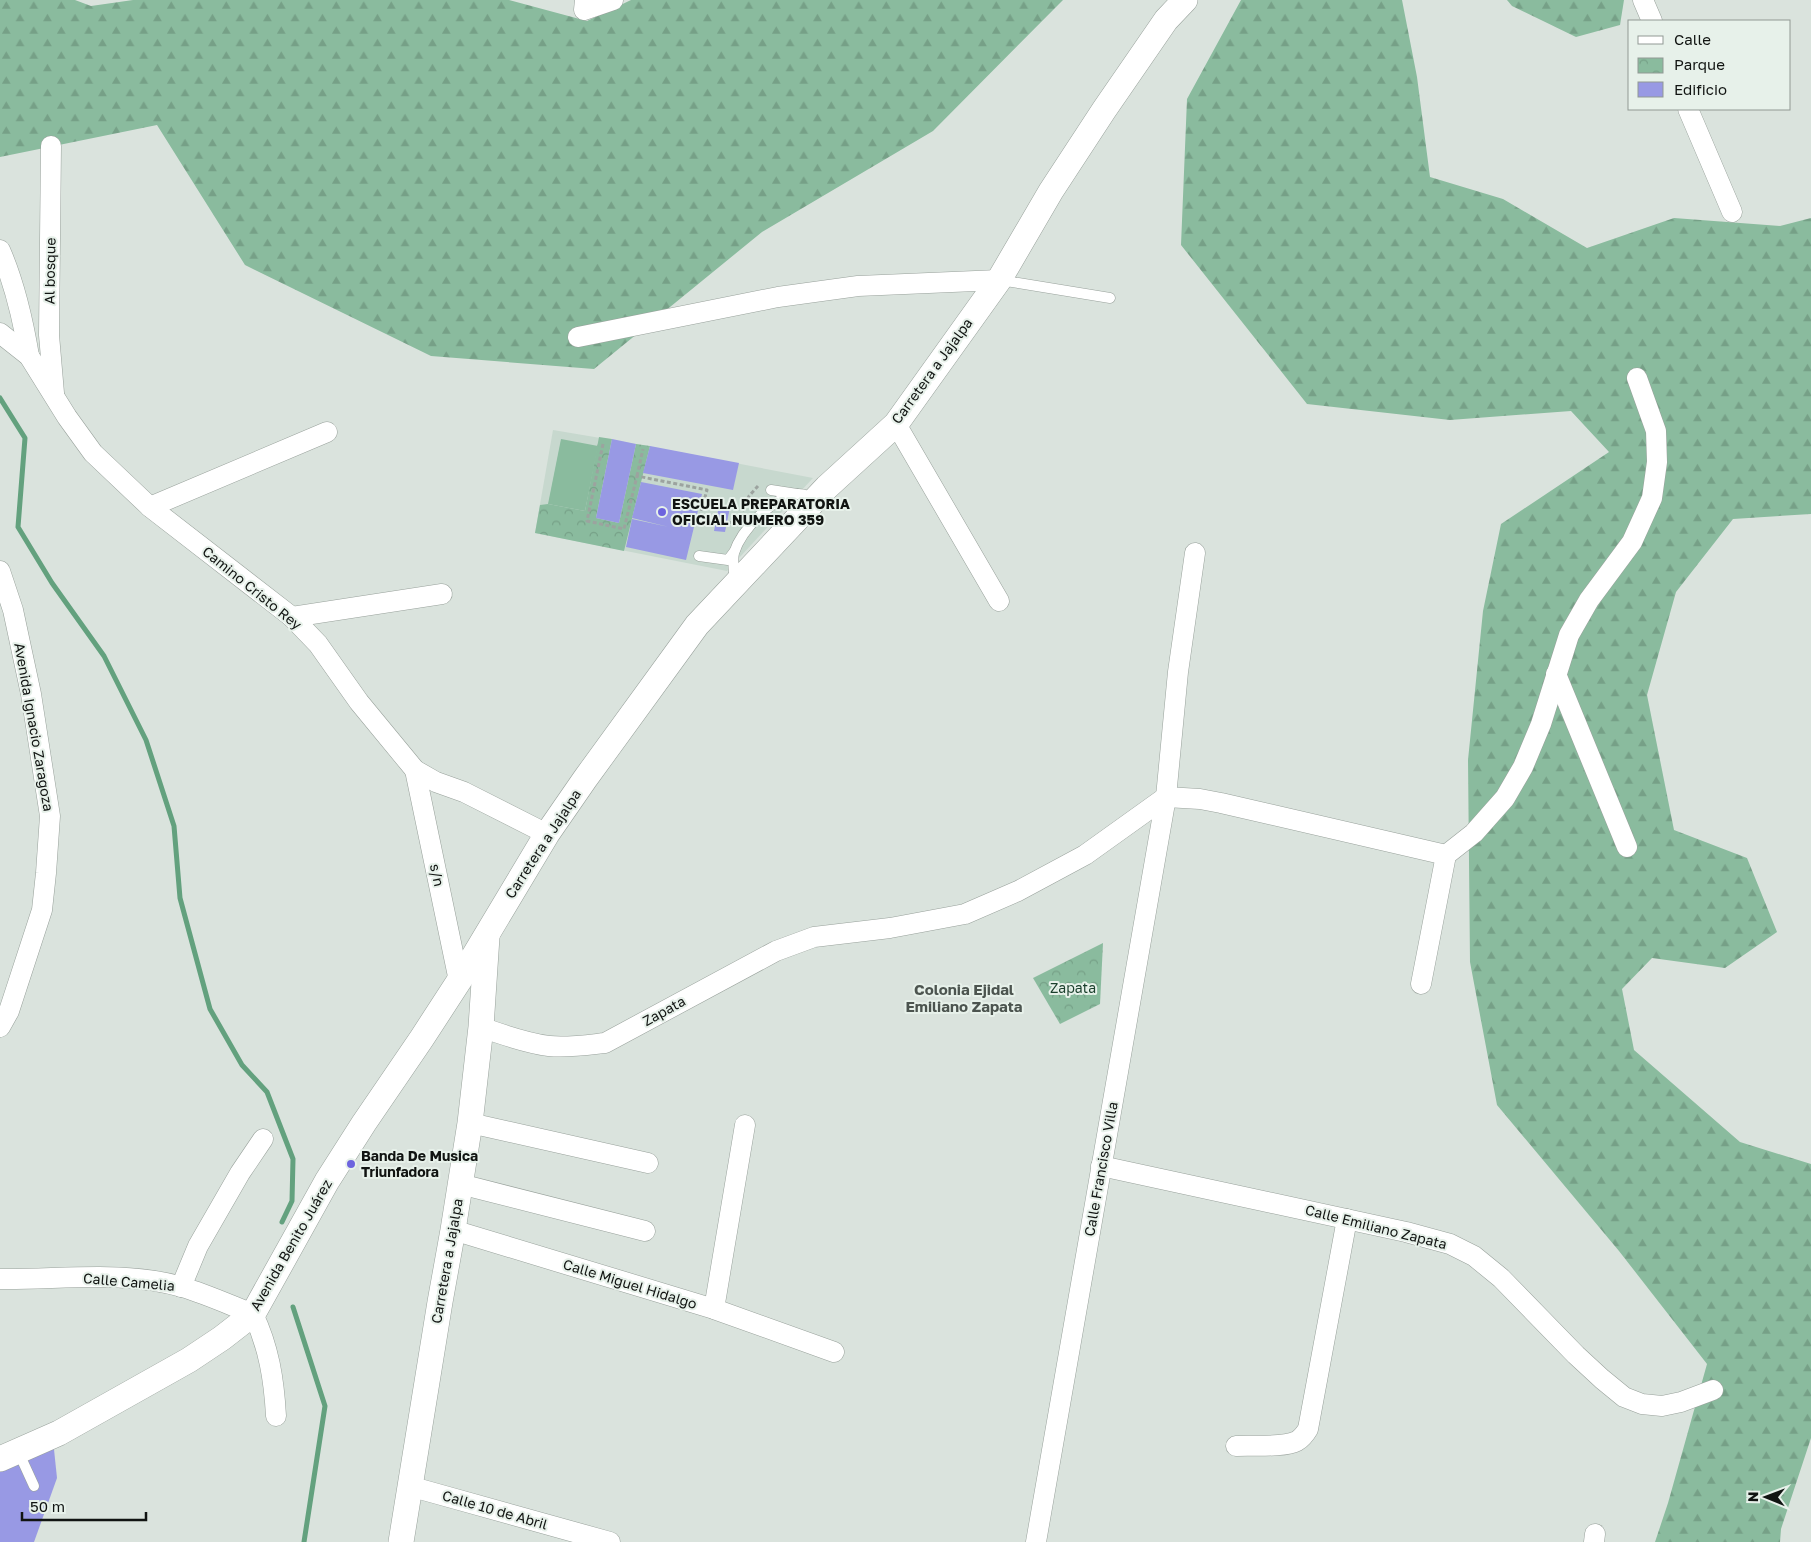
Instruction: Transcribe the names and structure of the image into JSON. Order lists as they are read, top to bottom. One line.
{"streets":{"street":["Al bosque","Carretera a Jajalpa","Camino Cristo Rey","Avenida Ignacio Zaragoza","s/n","Zapata","Calle Francisco Villa","Calle Emiliano Zapata","Avenida Benito Juárez","Calle Camelia","Calle Miguel Hidalgo","Calle 10 de Abril"]},"crossings":[["Al bosque","Camino Cristo Rey"],["Carretera a Jajalpa","Camino Cristo Rey"],["Carretera a Jajalpa","Zapata"],["Carretera a Jajalpa","Avenida Benito Juárez"],["Carretera a Jajalpa","Calle Miguel Hidalgo"],["Carretera a Jajalpa","Calle 10 de Abril"],["Camino Cristo Rey","s/n"],["s/n","Avenida Benito Juárez"],["Zapata","Calle Francisco Villa"],["Calle Francisco Villa","Calle Emiliano Zapata"],["Avenida Benito Juárez","Calle Camelia"]],"districts":["Colonia Ejidal Emiliano Zapata"],"parks":["Zapata"],"places":["ESCUELA PREPARATORIA OFICIAL NUMERO 359","Banda De Musica Triunfadora"],"legend":["Calle","Parque","Edificio"],"scale_bar":"50 m","north":"left"}
